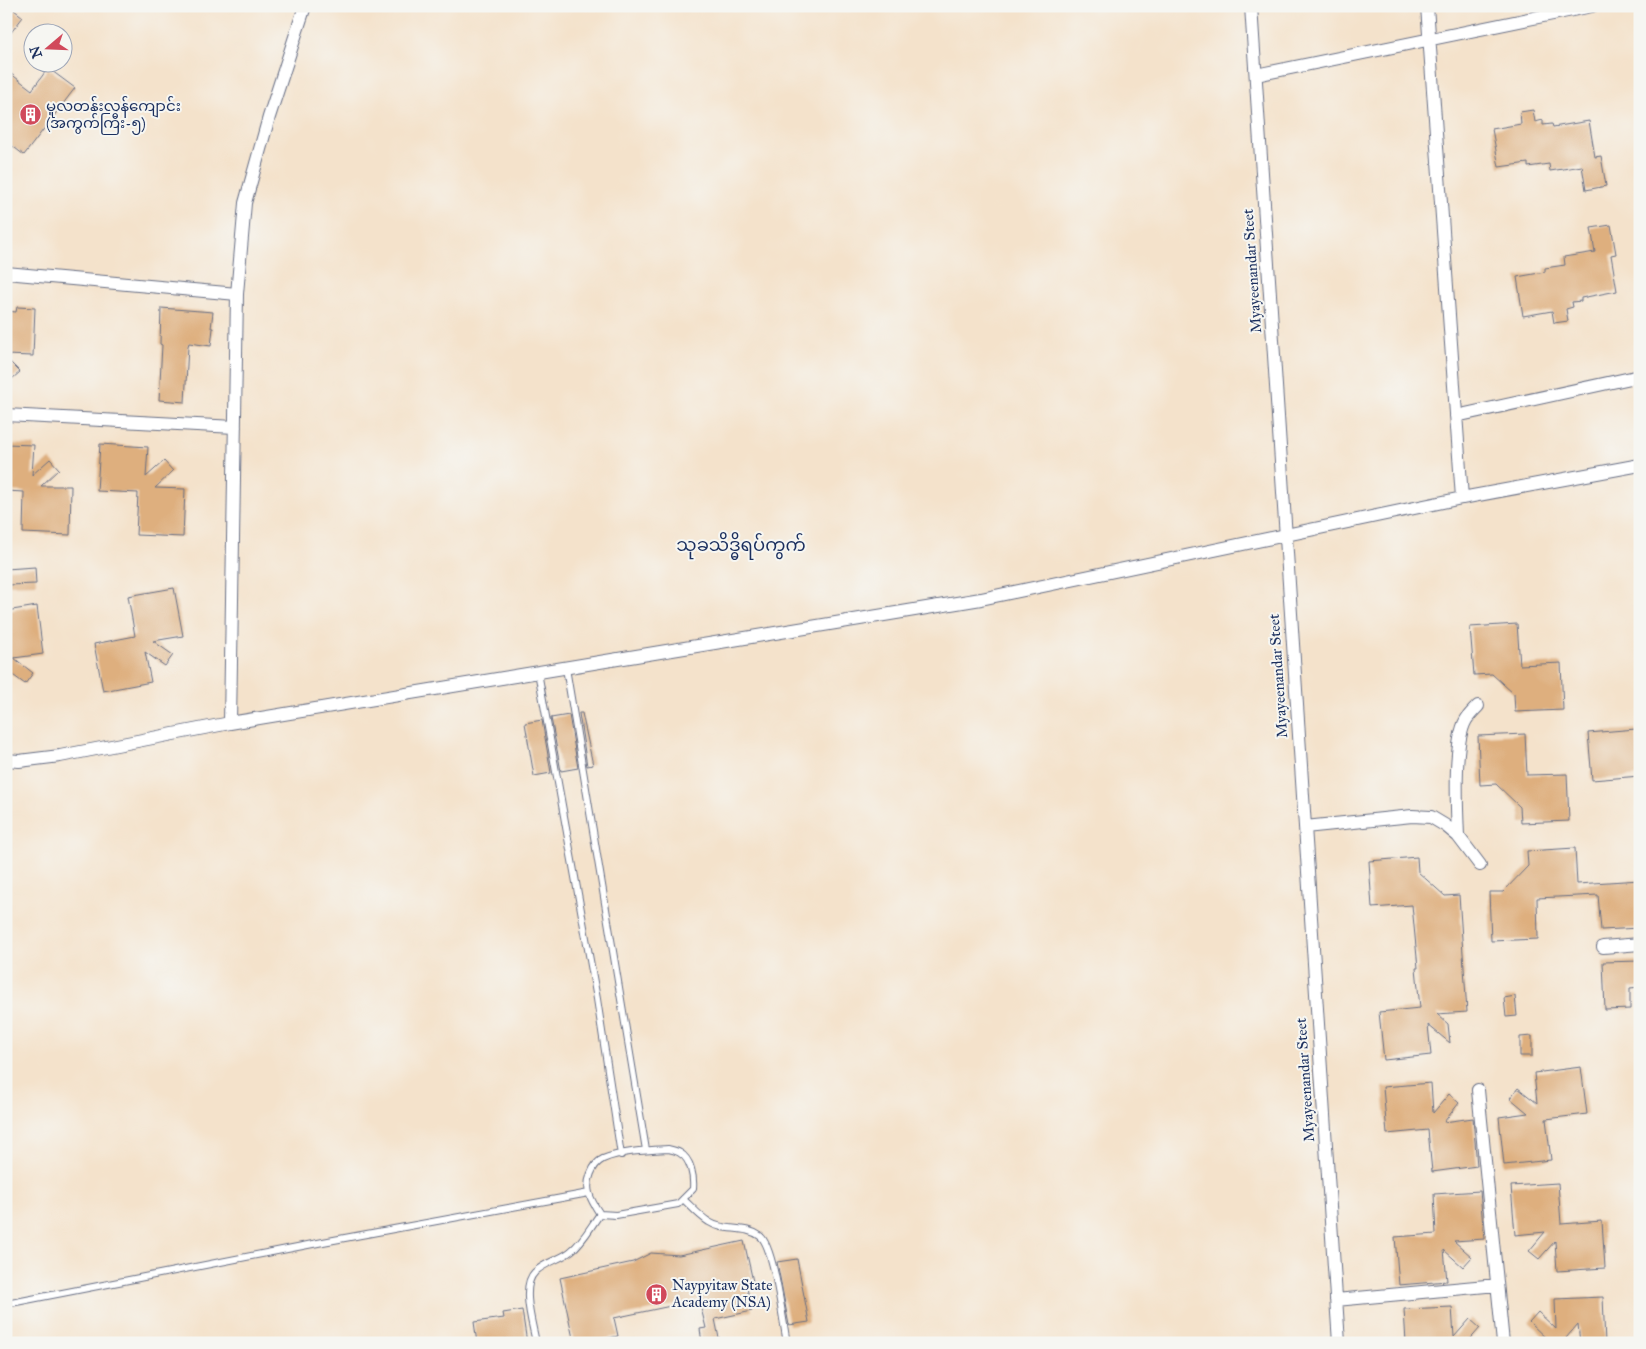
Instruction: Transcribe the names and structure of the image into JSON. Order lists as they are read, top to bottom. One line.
{"streets":{"street":["Myayeenandar Steet"]},"districts":["သုခသိဒ္ဓိရပ်ကွက်"],"places":{"building":["မူလတန်းလွန်ကျောင်း (အကွက်ကြီး-၅)","Naypyitaw State Academy (NSA)"]},"north":"left"}
